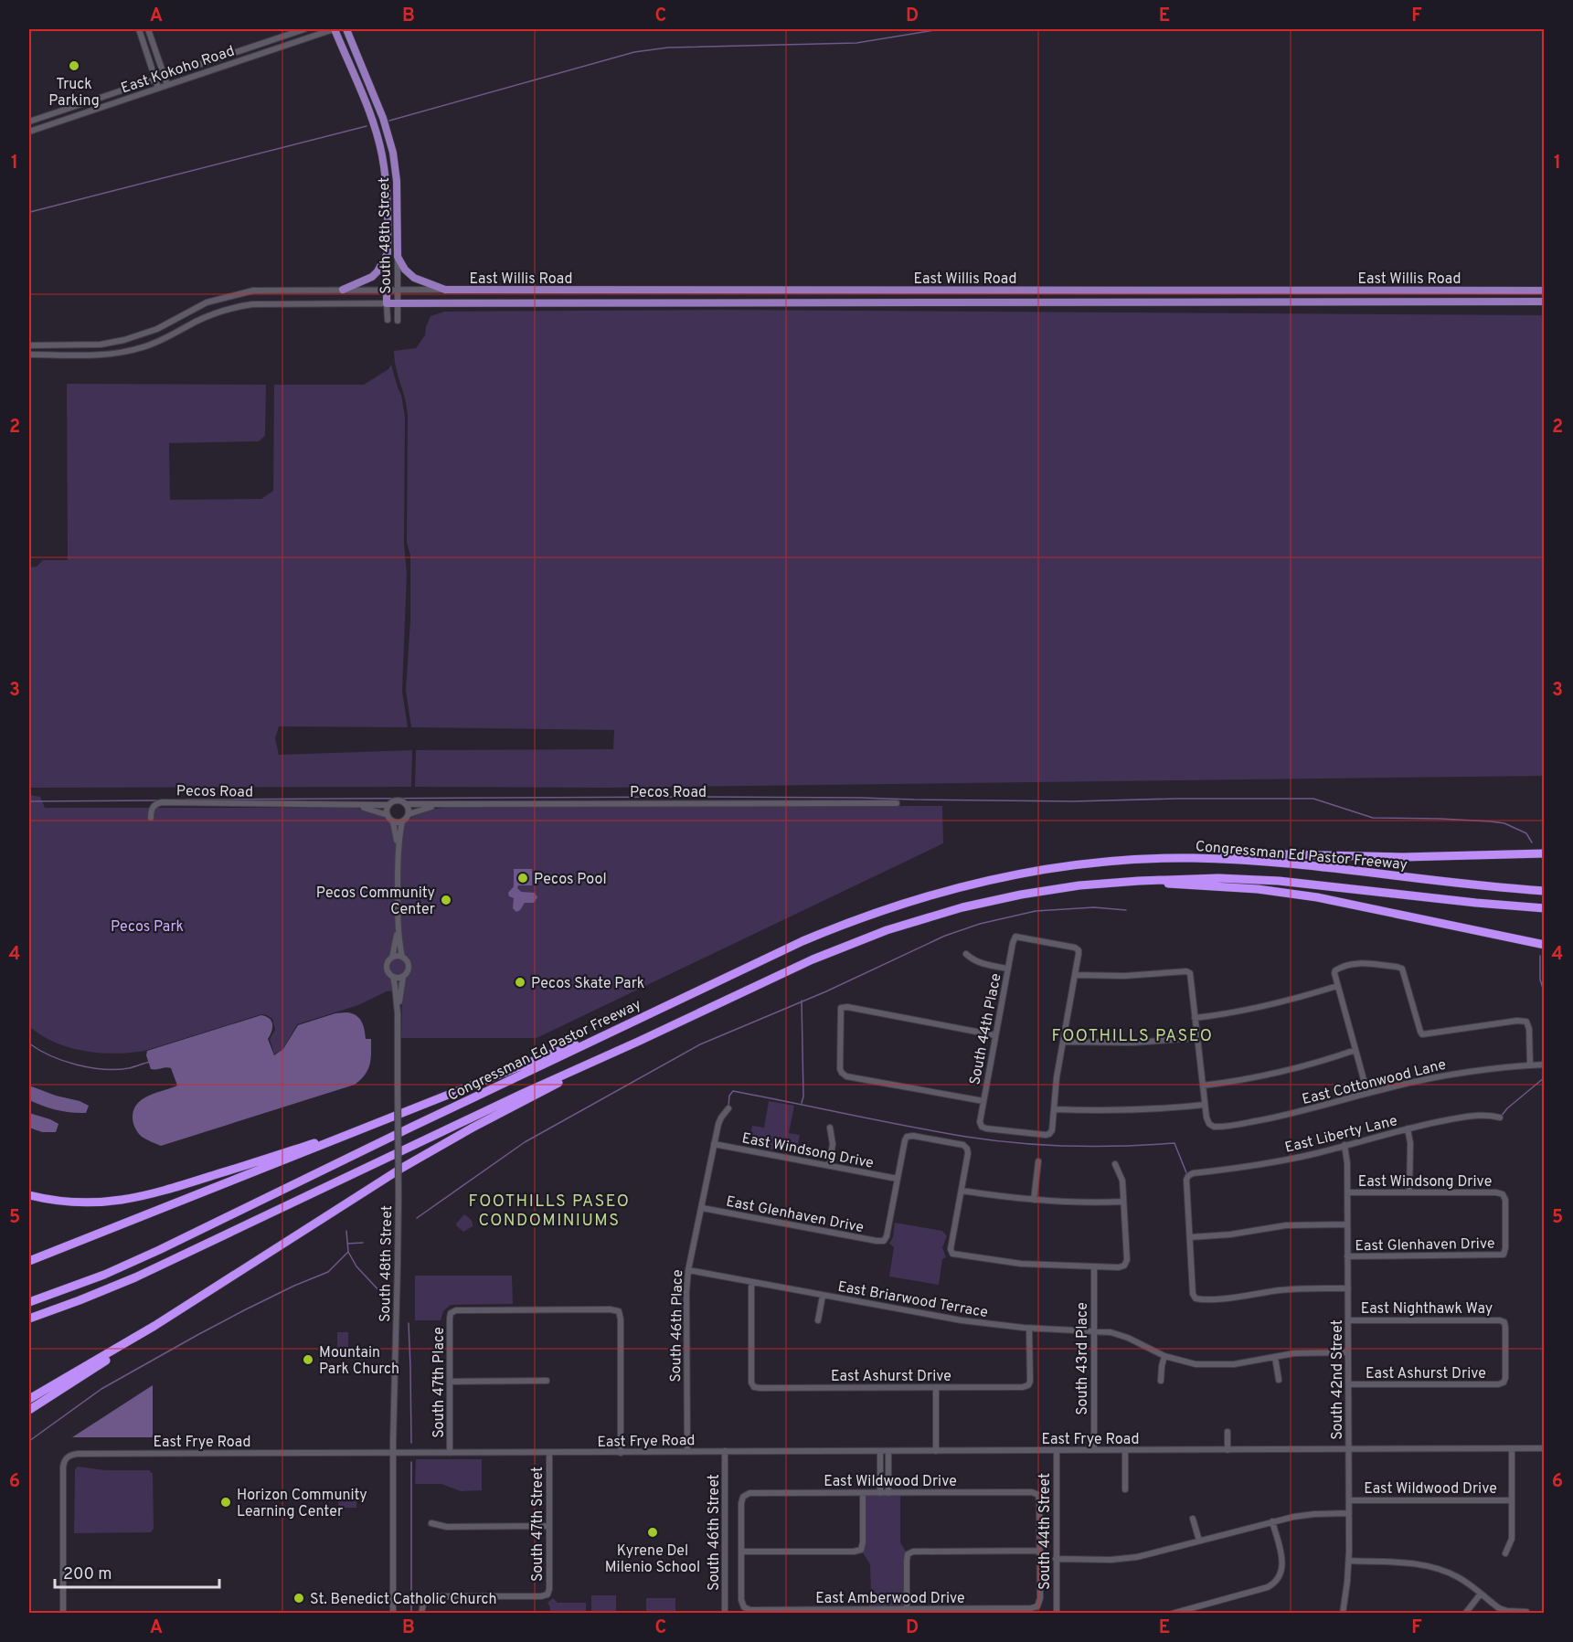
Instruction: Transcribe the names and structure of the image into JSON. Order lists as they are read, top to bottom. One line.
{"streets":{"highway":["Congressman Ed Pastor Freeway"],"main road":["South 48th Street","East Willis Road"],"street":["East Kokoho Road","Pecos Road","South 44th Place","East Cottonwood Lane","East Liberty Lane","East Windsong Drive","East Glenhaven Drive","East Briarwood Terrace","East Nighthawk Way","South 46th Place","South 43rd Place","East Ashurst Drive","South 42nd Street","South 47th Place","East Frye Road","East Wildwood Drive","South 47th Street","South 44th Street","South 46th Street","East Amberwood Drive"]},"crossings":[["East Kokoho Road","South 48th Street"],["South 48th Street","East Willis Road"],["South 48th Street","East Frye Road"],["East Liberty Lane","South 42nd Street"],["East Windsong Drive","East Glenhaven Drive"],["East Windsong Drive","South 46th Place"],["East Windsong Drive","South 42nd Street"],["East Glenhaven Drive","South 46th Place"],["East Glenhaven Drive","South 42nd Street"],["East Briarwood Terrace","South 46th Place"],["East Briarwood Terrace","South 43rd Place"],["East Briarwood Terrace","East Ashurst Drive"],["East Briarwood Terrace","South 42nd Street"],["East Nighthawk Way","East Ashurst Drive"],["East Nighthawk Way","South 42nd Street"],["South 46th Place","East Frye Road"],["South 43rd Place","East Frye Road"],["East Ashurst Drive","South 42nd Street"],["South 42nd Street","East Frye Road"],["South 42nd Street","East Wildwood Drive"],["South 47th Place","East Frye Road"],["East Frye Road","South 47th Street"],["East Frye Road","South 44th Street"],["East Frye Road","South 46th Street"],["East Wildwood Drive","East Amberwood Drive"]],"districts":["FOOTHILLS PASEO","FOOTHILLS PASEO CONDOMINIUMS"],"parks":["Pecos Park"],"places":["Truck Parking","Pecos Pool","Pecos Community Center","Pecos Skate Park","Mountain Park Church","Horizon Community Learning Center","Kyrene Del Milenio School","St. Benedict Catholic Church"],"scale_bar":"200 m","grid":{"columns":["A","B","C","D","E","F"],"rows":["1","2","3","4","5","6"]}}
